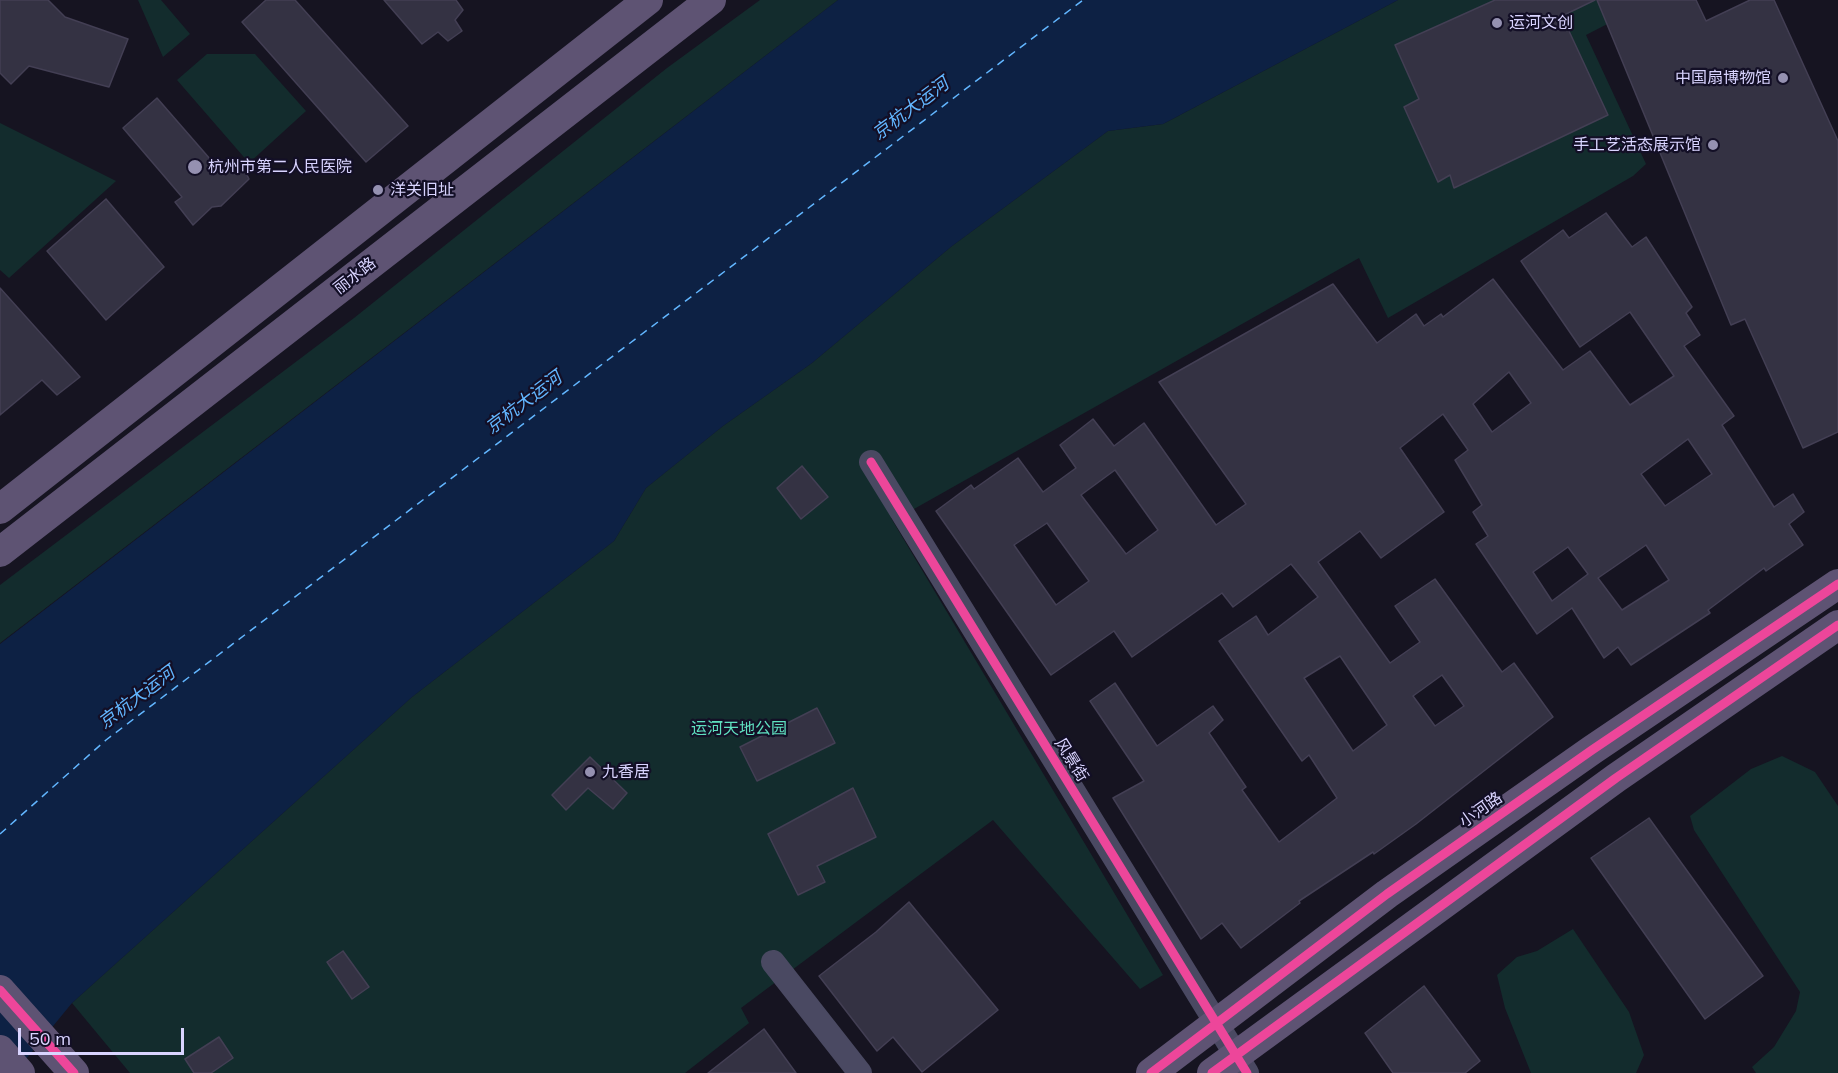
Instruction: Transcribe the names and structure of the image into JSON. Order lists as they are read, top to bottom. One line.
{"streets":{"main road":["丽水路","小河路"],"street":["风景街"]},"crossings":[["风景街","小河路"]],"water":["京杭大运河"],"parks":["运河天地公园"],"places":["运河文创","中国扇博物馆","手工艺活态展示馆","杭州市第二人民医院","洋关旧址","九香居"],"scale_bar":"50 m"}
